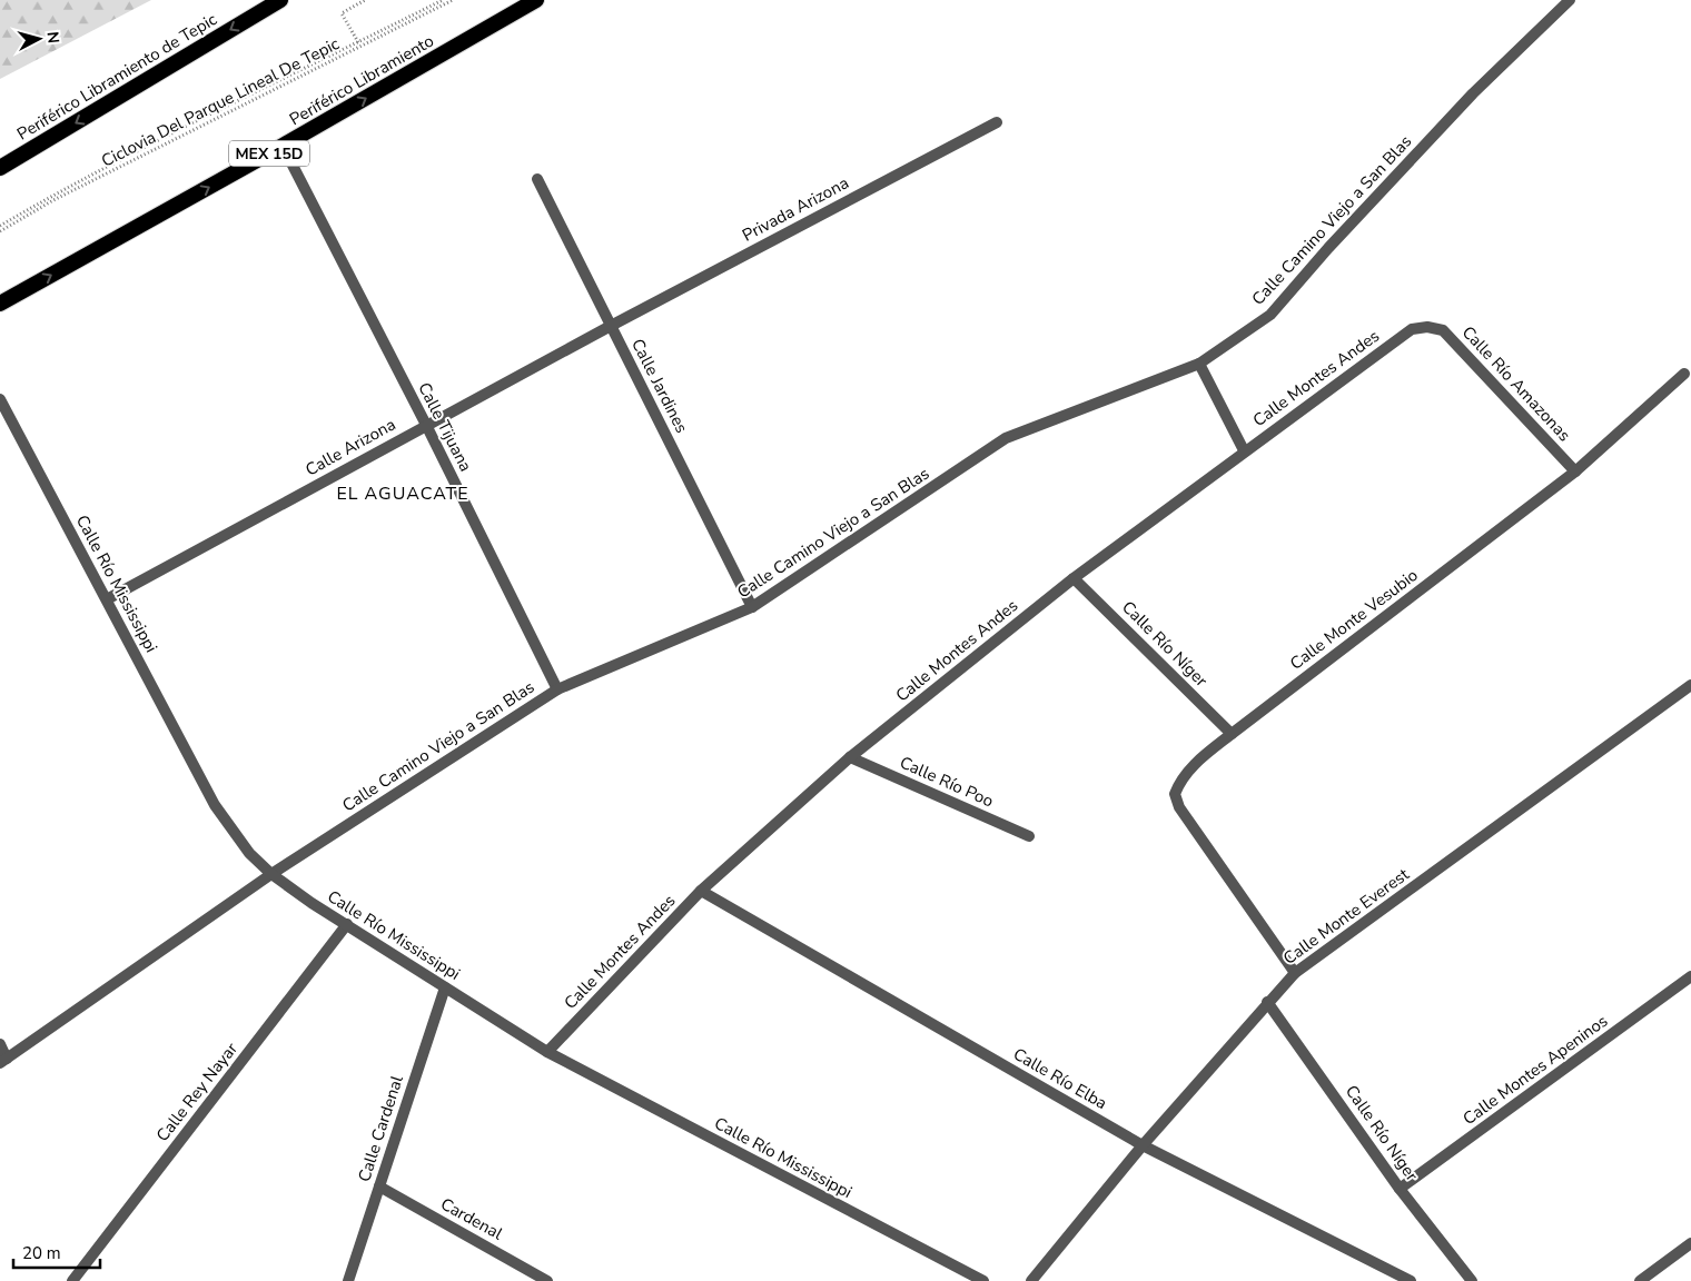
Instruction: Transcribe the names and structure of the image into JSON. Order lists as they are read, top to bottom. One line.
{"streets":{"highway":["Periférico Libramiento de Tepic","Periférico Libramiento","MEX 15D"],"street":["Privada Arizona","Calle Camino Viejo a San Blas","Calle Montes Andes","Calle Río Amazonas","Calle Jardines","Calle Tijuana","Calle Arizona","Calle Río Mississippi","Calle Monte Vesubio","Calle Río Níger","Calle Río Poo","Calle Monte Everest","Calle Montes Apeninos","Calle Río Elba","Calle Rey Nayar","Calle Cardenal","Cardenal"],"path":["Ciclovia Del Parque Lineal De Tepic"]},"crossings":[["Periférico Libramiento","Calle Tijuana"],["Privada Arizona","Calle Jardines"],["Privada Arizona","Calle Arizona"],["Calle Camino Viejo a San Blas","Calle Jardines"],["Calle Camino Viejo a San Blas","Calle Tijuana"],["Calle Camino Viejo a San Blas","Calle Río Mississippi"],["Calle Montes Andes","Calle Río Amazonas"],["Calle Montes Andes","Calle Río Mississippi"],["Calle Montes Andes","Calle Río Níger"],["Calle Montes Andes","Calle Río Poo"],["Calle Montes Andes","Calle Río Elba"],["Calle Río Amazonas","Calle Monte Vesubio"],["Calle Jardines","Calle Arizona"],["Calle Tijuana","Calle Arizona"],["Calle Arizona","Calle Río Mississippi"],["Calle Río Mississippi","Calle Rey Nayar"],["Calle Río Mississippi","Calle Cardenal"],["Calle Monte Vesubio","Calle Río Níger"],["Calle Monte Vesubio","Calle Monte Everest"],["Calle Río Níger","Calle Monte Everest"],["Calle Río Níger","Calle Montes Apeninos"],["Calle Monte Everest","Calle Río Elba"],["Calle Cardenal","Cardenal"]],"one_way":["Periférico Libramiento de Tepic","Periférico Libramiento"],"districts":["EL AGUACATE"],"scale_bar":"20 m","north":"right"}
